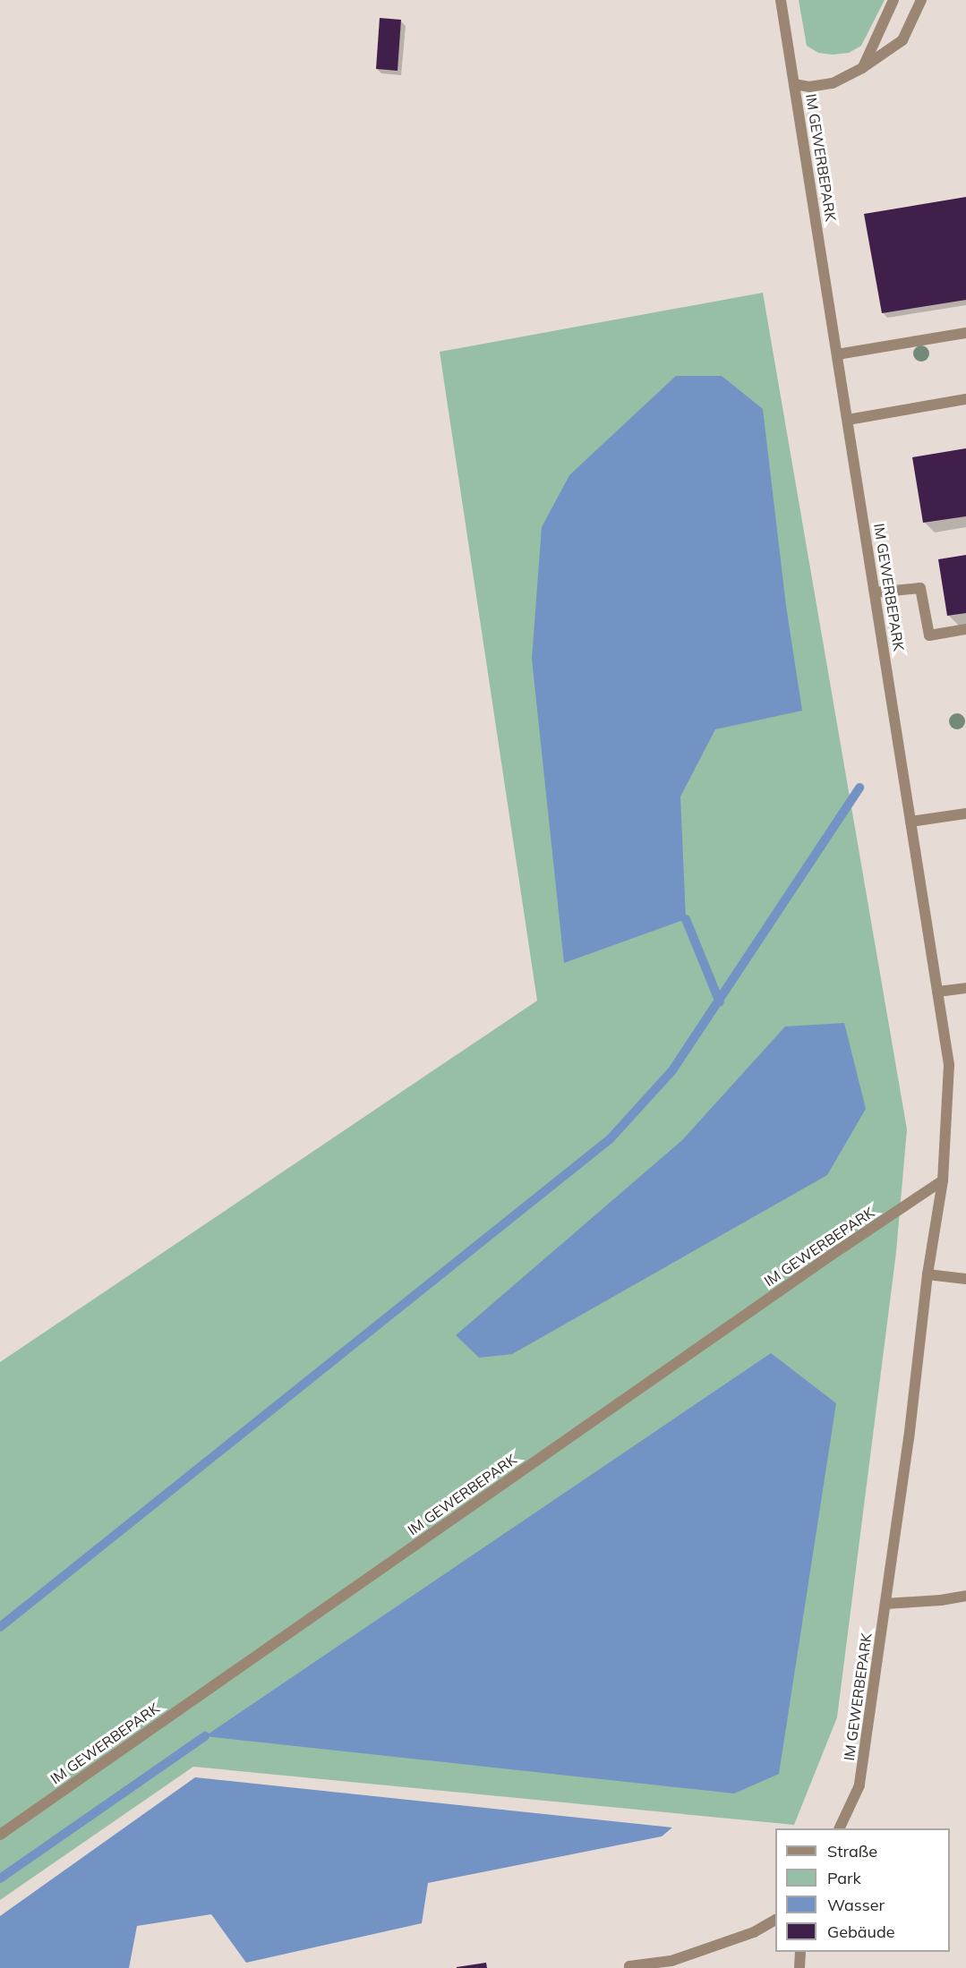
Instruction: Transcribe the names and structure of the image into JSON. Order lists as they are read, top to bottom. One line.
{"streets":{"street":["IM GEWERBEPARK"]},"legend":["Straße","Park","Wasser","Gebäude"]}
